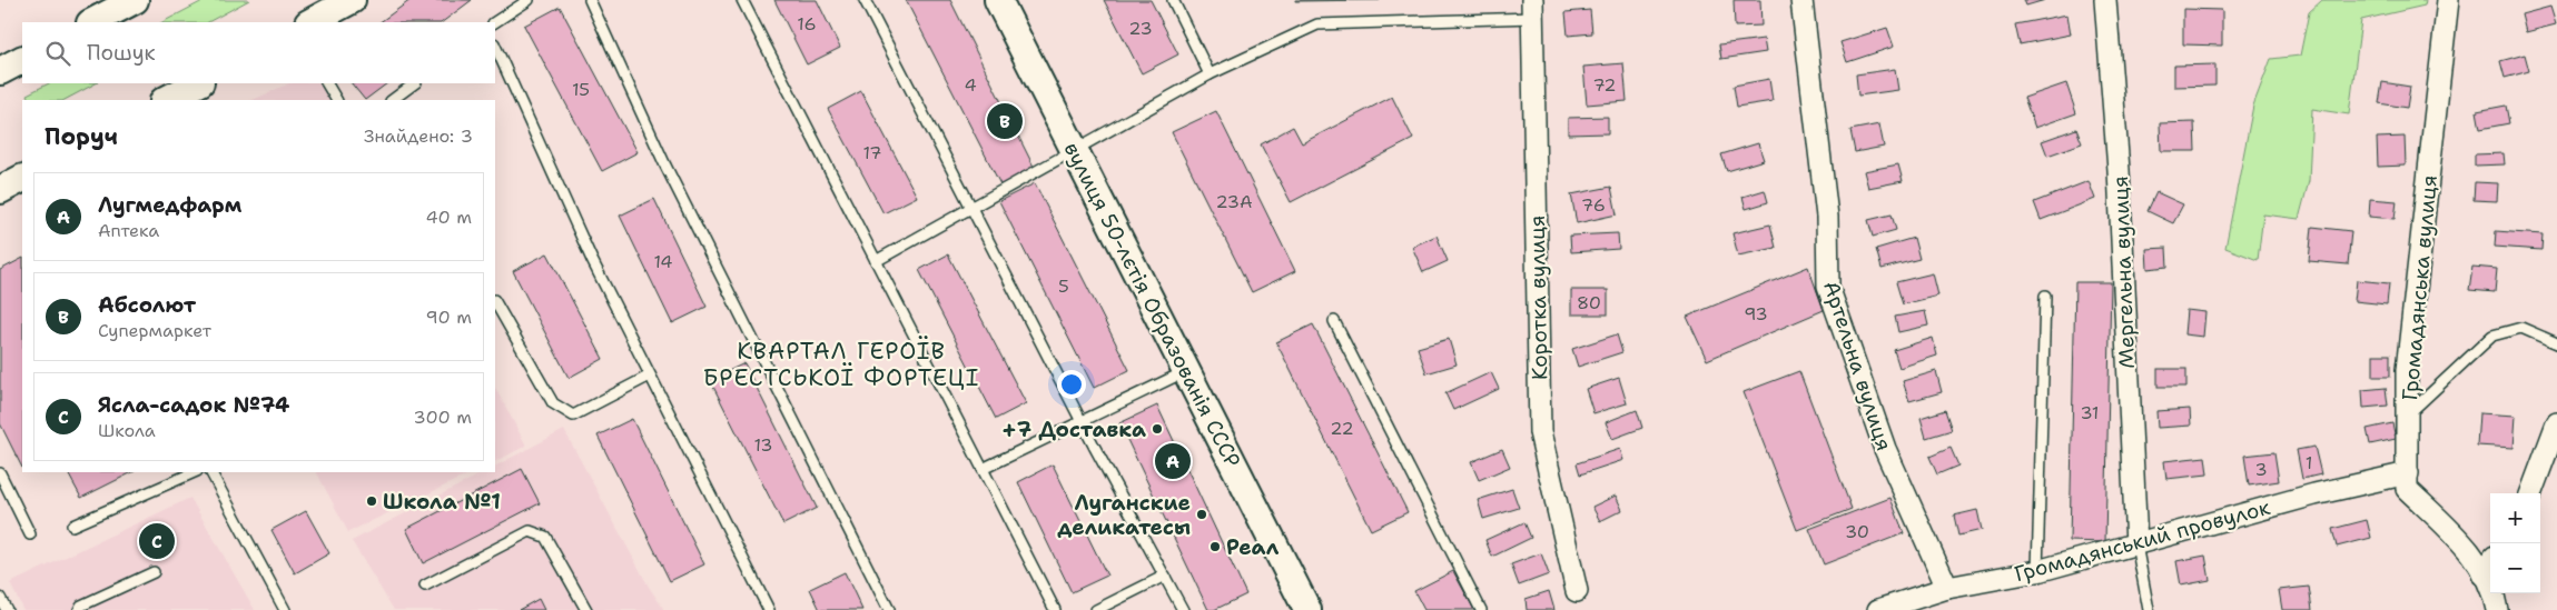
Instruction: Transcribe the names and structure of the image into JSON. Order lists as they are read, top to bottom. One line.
{"streets":{"street":["Мергельна вулиця","Громадянська вулиця","Коротка вулиця","вулиця 50-лєтія Образованія СССР","Артельна вулиця","Громадянський провулок"]},"crossings":[["Мергельна вулиця","Громадянський провулок"],["Громадянська вулиця","Громадянський провулок"],["Артельна вулиця","Громадянський провулок"]],"districts":["КВАРТАЛ ГЕРОЇВ БРЕСТСЬКОЇ ФОРТЕЦІ"],"places":["+7 Доставка","Школа №1","Луганские деликатесы","Реал"],"house_numbers":["16","23","4","72","15","17","23А","76","14","5","80","93","31","22","13","1","3","30"],"page":{"search":"Пошук","heading":["Поруч","Знайдено: 3"],"pins":["B","A","C"],"list":[{"mark":"A","name":"Лугмедфарм","note":"Аптека","value":"40 m"},{"mark":"B","name":"Абсолют","note":"Супермаркет","value":"90 m"},{"mark":"C","name":"Ясла-садок №74","note":"Школа","value":"300 m"}],"map_buttons":["+","−"]}}
